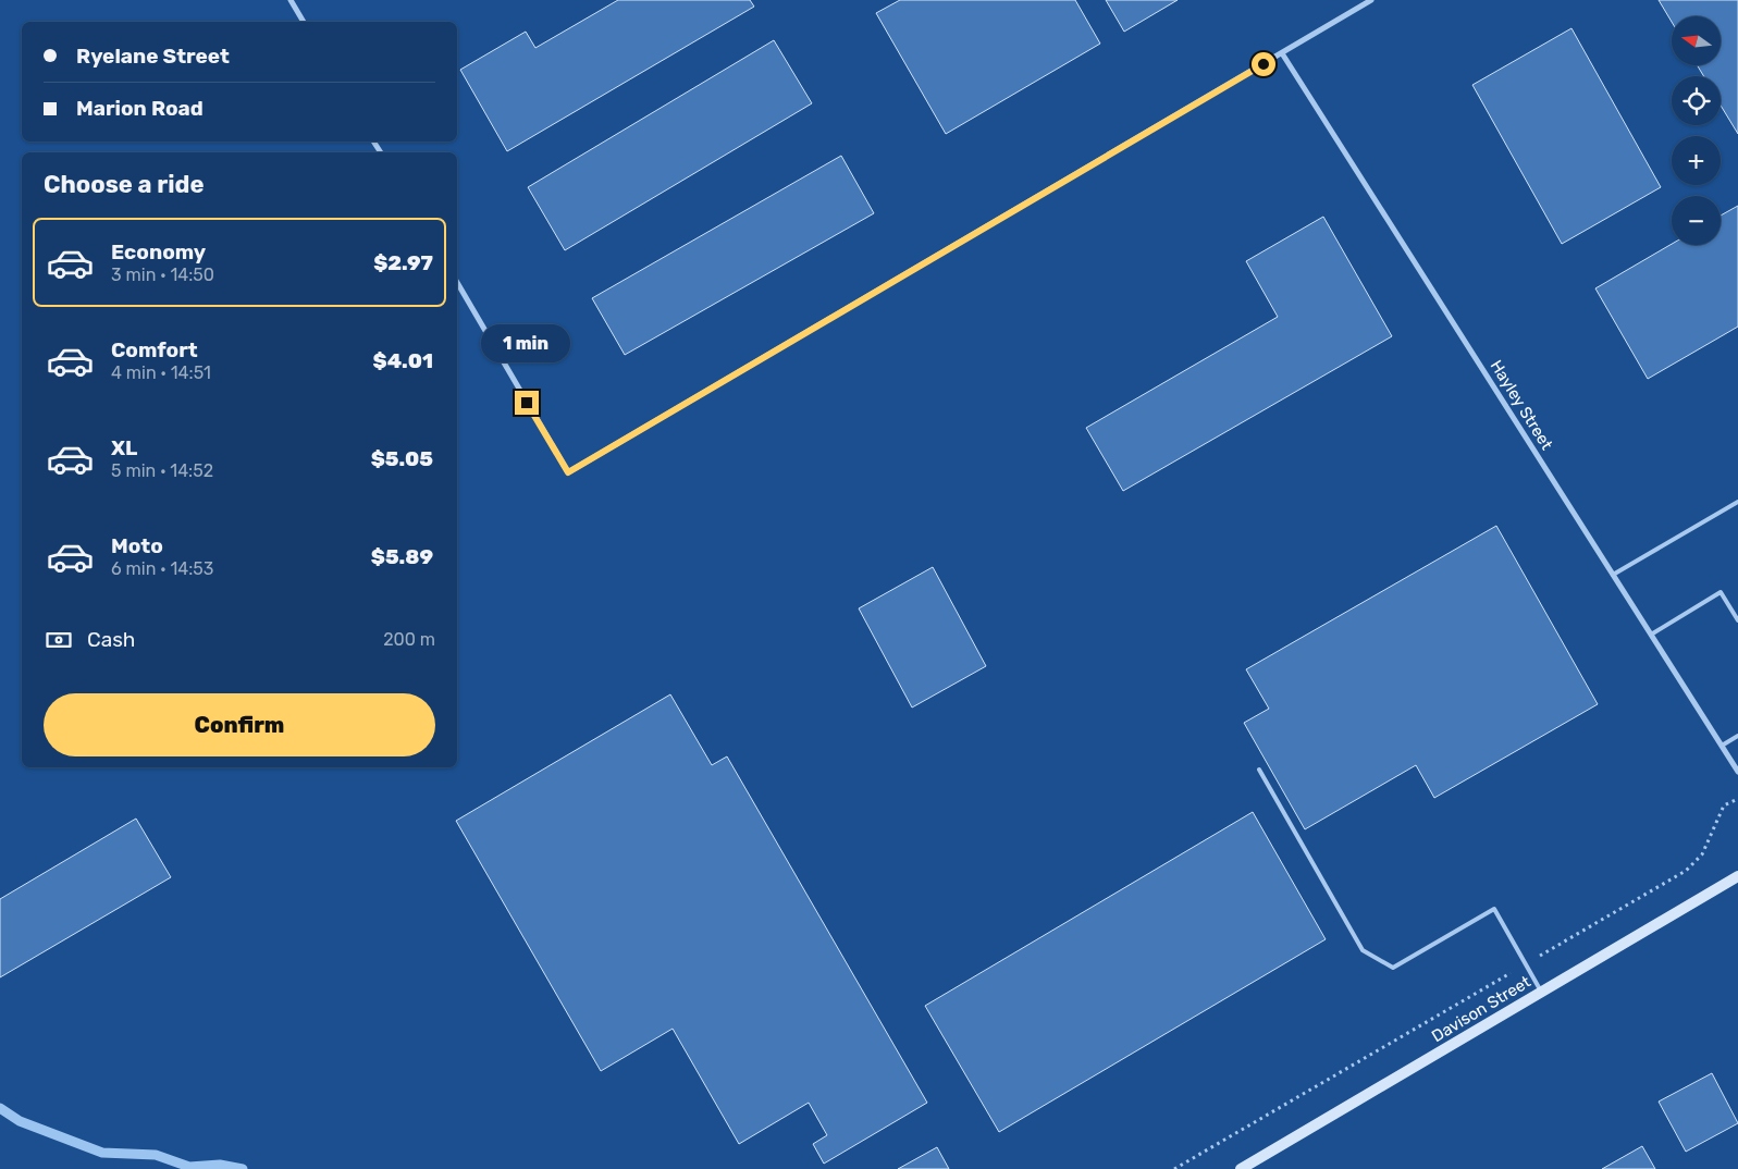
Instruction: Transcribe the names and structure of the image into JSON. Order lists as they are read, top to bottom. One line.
{"streets":{"main road":["Davison Street"],"street":["Hayley Street"]},"north":"left","page":{"map_buttons":["+","−"],"banner":["Ryelane Street","Marion Road"],"heading":"Choose a ride","list":[{"name":"Economy","note":"3 min · 14:50","value":"$2.97"},{"name":"Comfort","note":"4 min · 14:51","value":"$4.01"},{"name":"XL","note":"5 min · 14:52","value":"$5.05"},{"name":"Moto","note":"6 min · 14:53","value":"$5.89"}],"bubble":"1 min","pay":["Cash","200 m"],"buttons":"Confirm"}}
